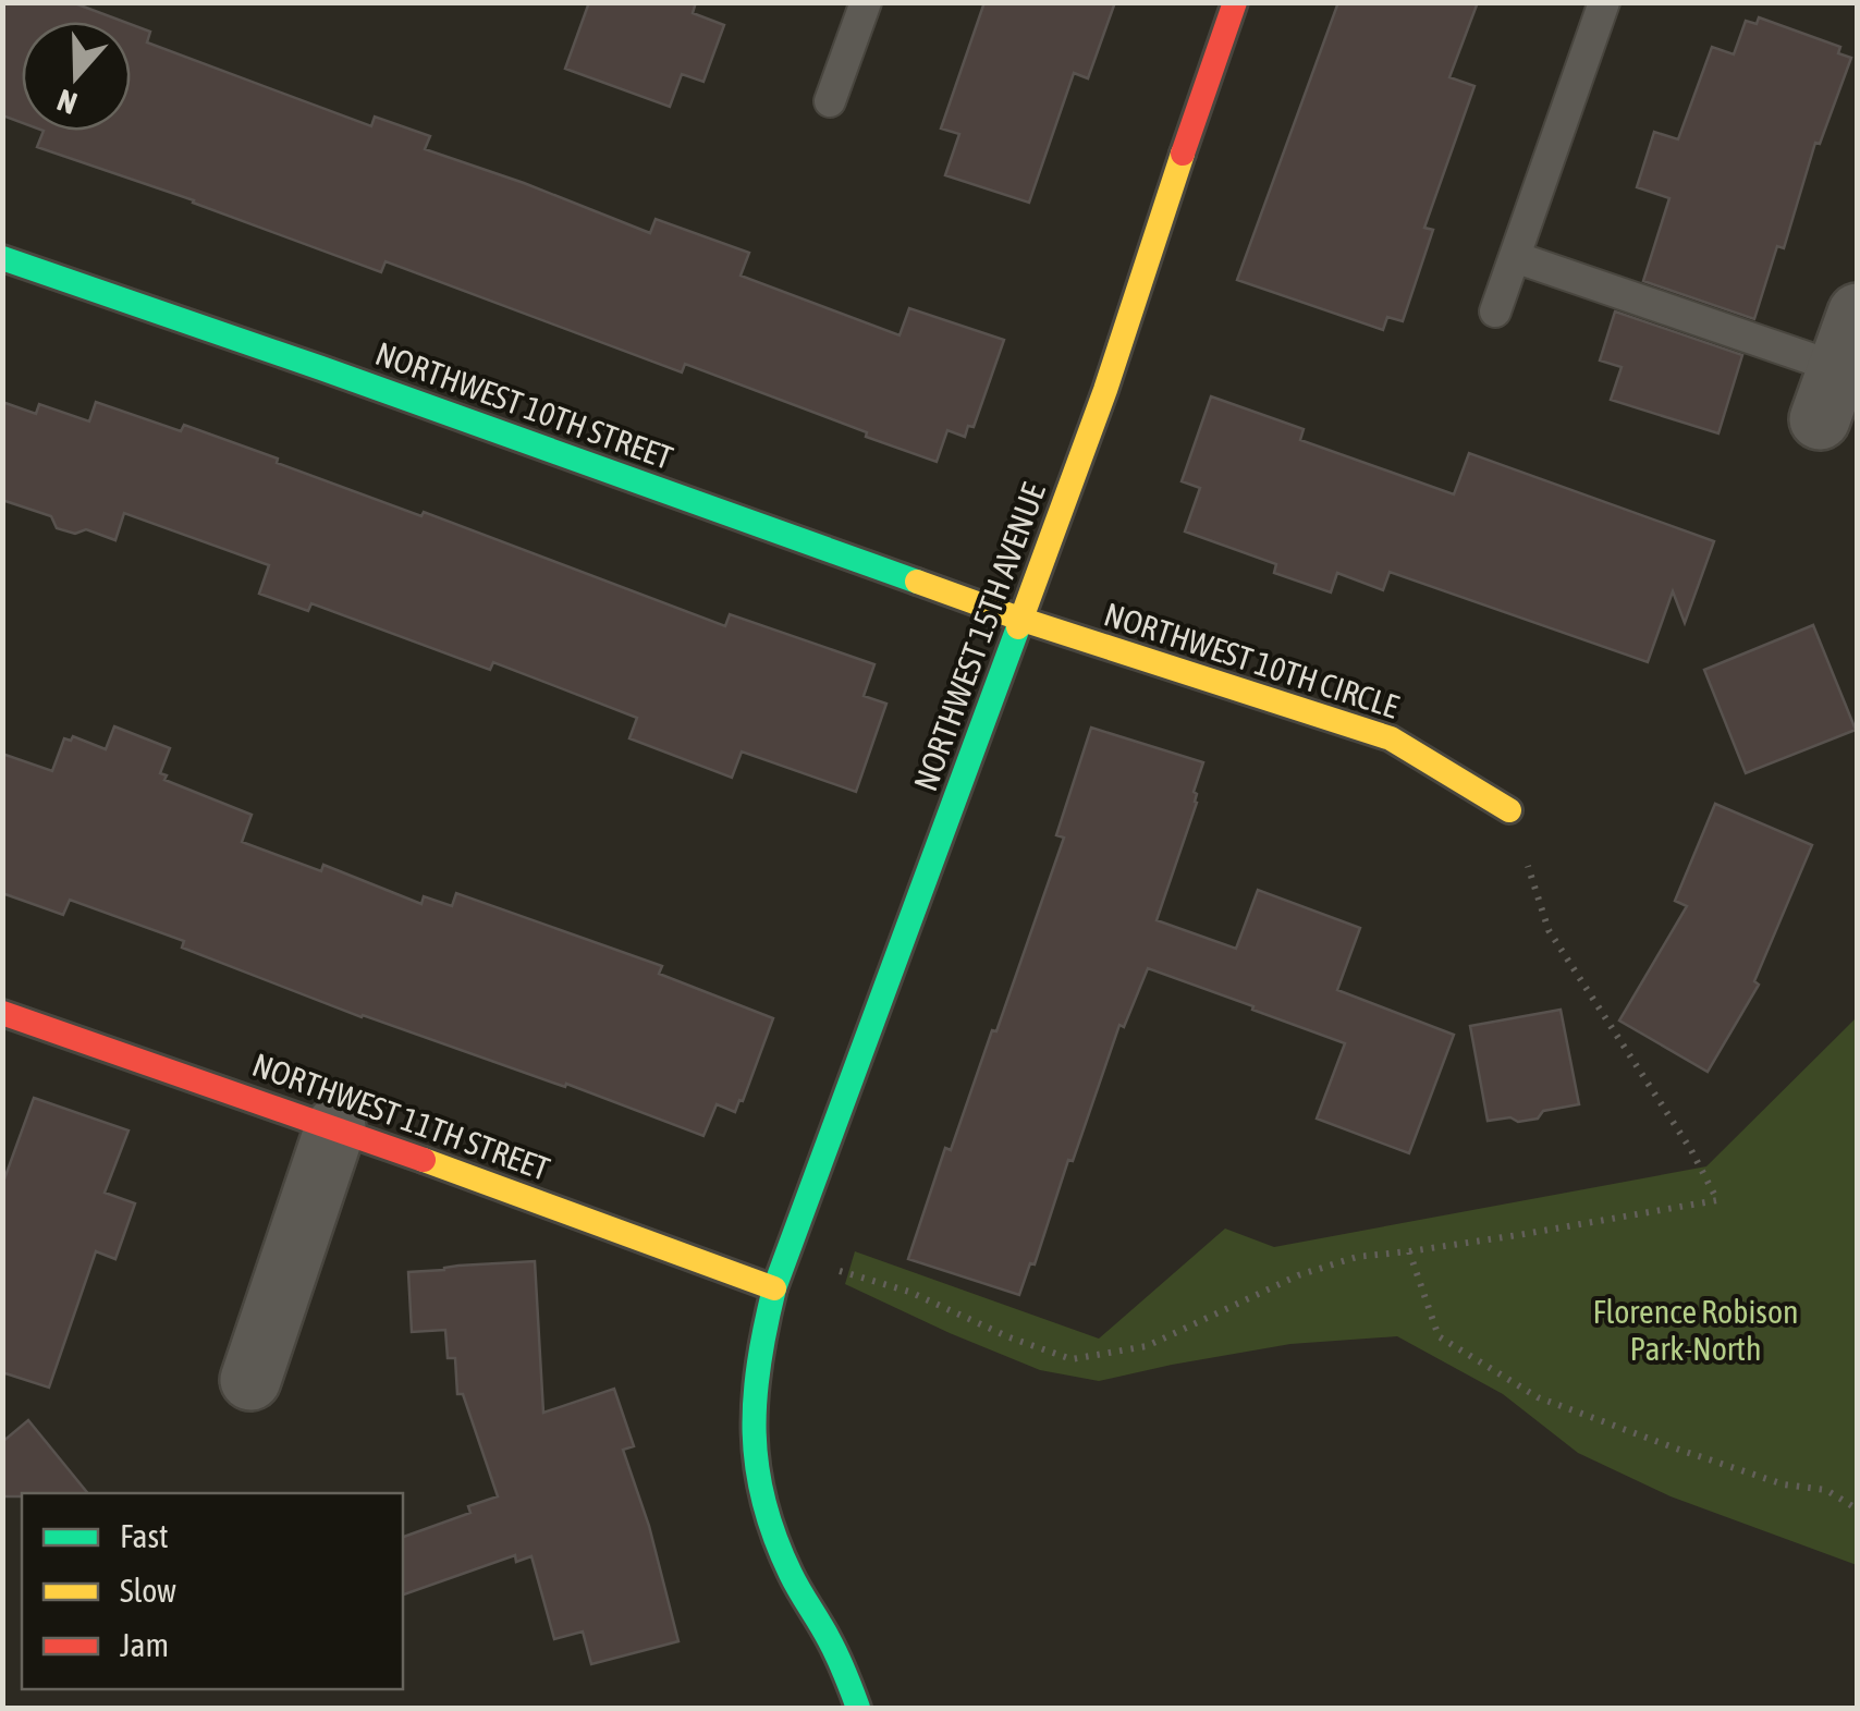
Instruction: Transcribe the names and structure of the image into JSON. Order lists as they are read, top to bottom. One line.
{"streets":{"street":["NORTHWEST 10TH STREET","NORTHWEST 15TH AVENUE","NORTHWEST 10TH CIRCLE","NORTHWEST 11TH STREET"]},"crossings":[["NORTHWEST 10TH STREET","NORTHWEST 15TH AVENUE"],["NORTHWEST 10TH STREET","NORTHWEST 10TH CIRCLE"],["NORTHWEST 15TH AVENUE","NORTHWEST 10TH CIRCLE"],["NORTHWEST 15TH AVENUE","NORTHWEST 11TH STREET"]],"parks":["Florence Robison Park-North"],"legend":["Fast","Slow","Jam"],"north":"bottom"}
